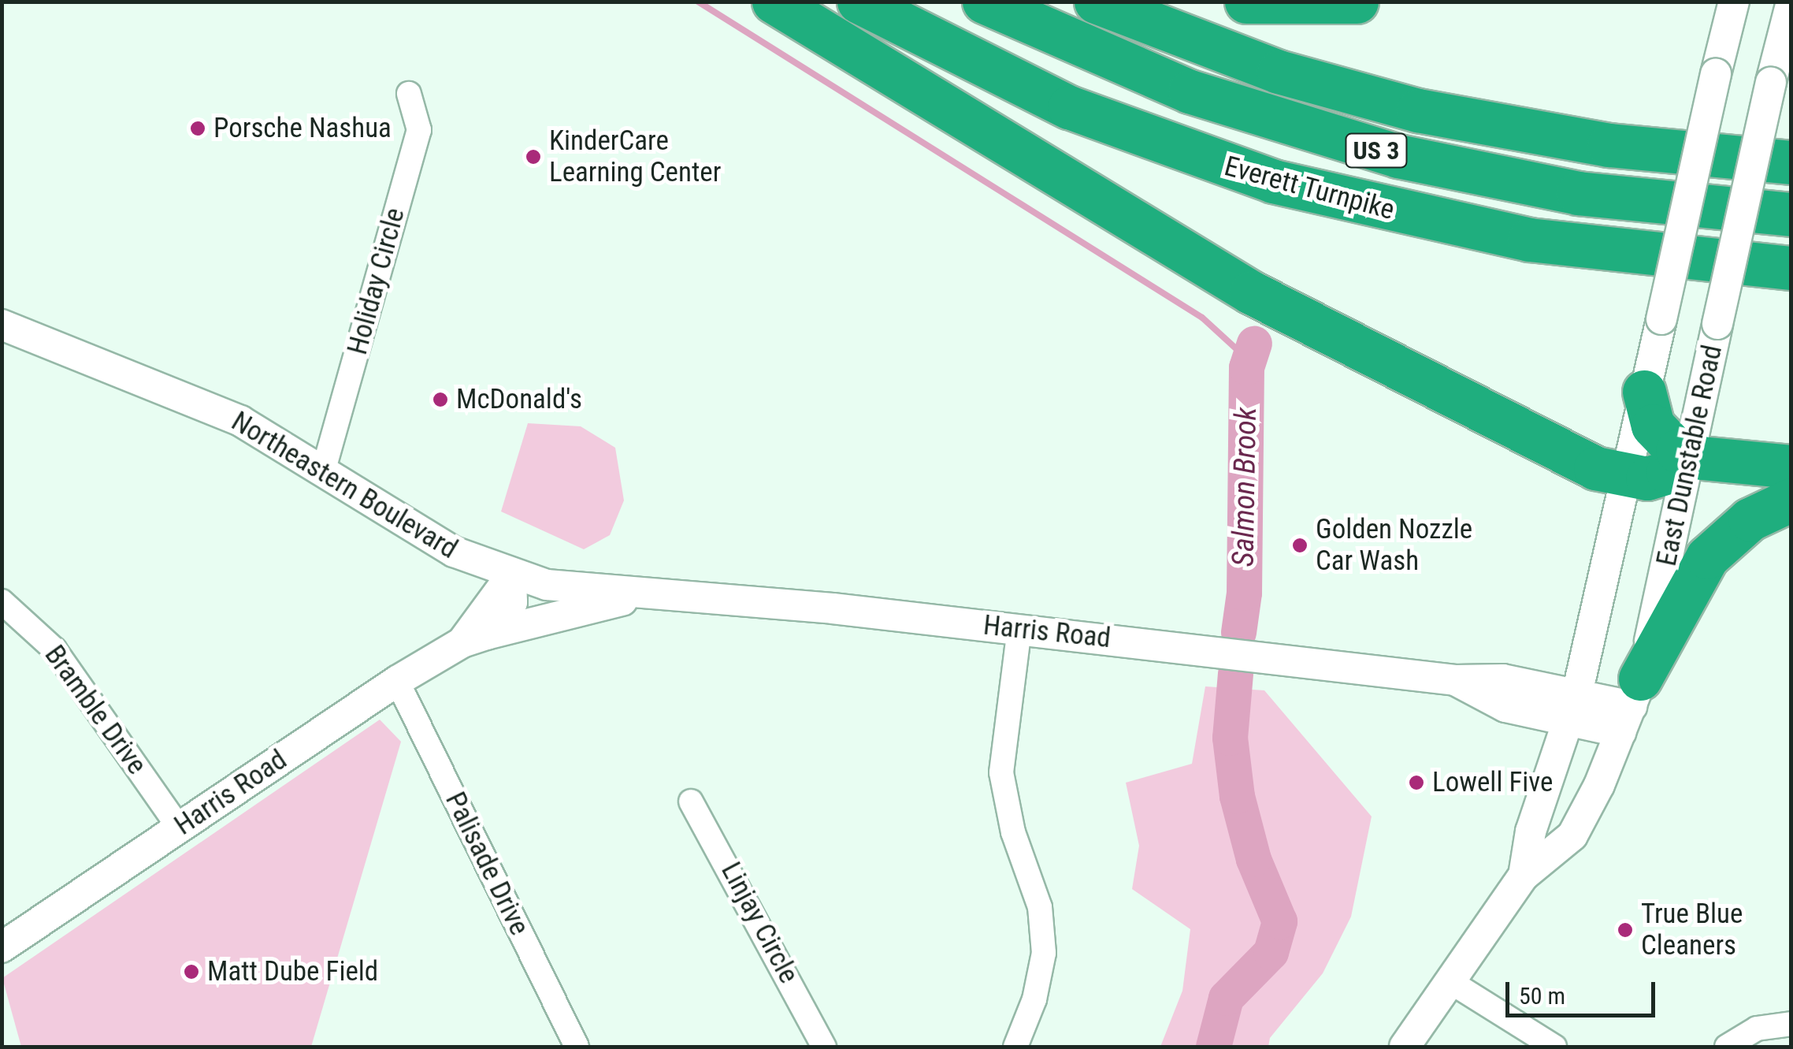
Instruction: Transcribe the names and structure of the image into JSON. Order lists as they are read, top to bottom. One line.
{"streets":{"highway":["US 3","Everett Turnpike"],"street":["Holiday Circle","East Dunstable Road","Northeastern Boulevard","Harris Road","Bramble Drive","Palisade Drive","Linjay Circle"]},"crossings":[["Holiday Circle","Northeastern Boulevard"],["East Dunstable Road","Harris Road"],["Northeastern Boulevard","Harris Road"],["Harris Road","Bramble Drive"],["Harris Road","Palisade Drive"]],"water":["Salmon Brook"],"places":["Porsche Nashua","KinderCare Learning Center","McDonald's","Golden Nozzle Car Wash","Lowell Five","True Blue Cleaners","Matt Dube Field"],"scale_bar":"50 m"}
